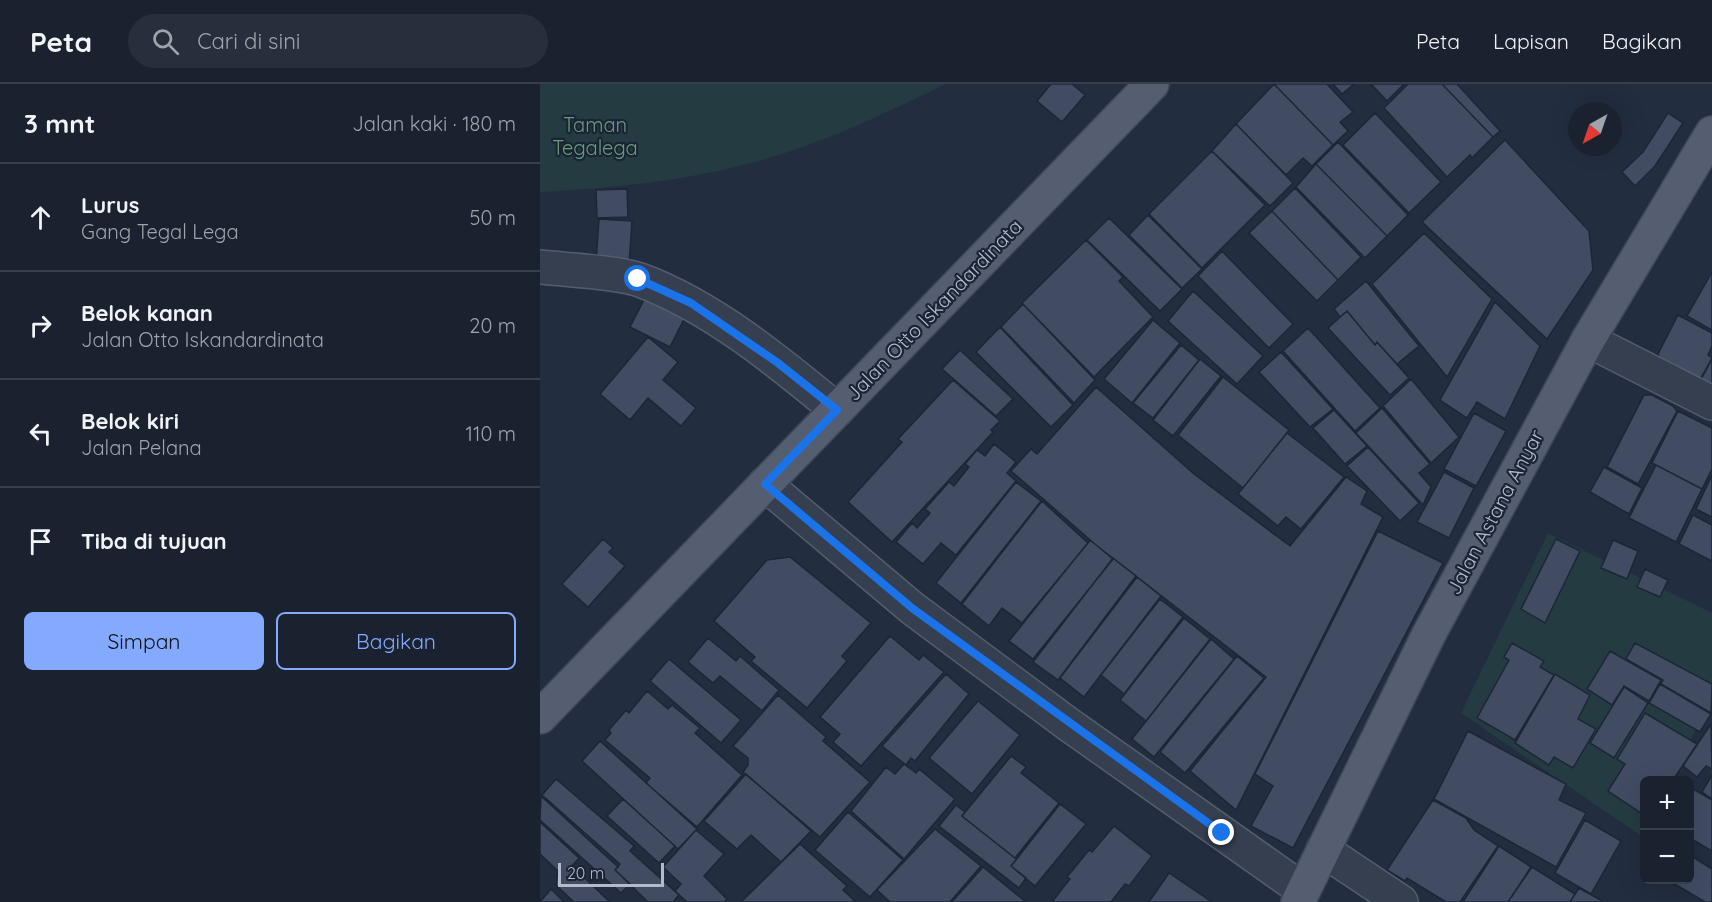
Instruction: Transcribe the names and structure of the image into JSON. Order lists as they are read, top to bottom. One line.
{"streets":{"main road":["Jalan Otto Iskandardinata","Jalan Astana Anyar"]},"parks":["Taman Tegalega"],"scale_bar":"20 m","north":"bottom left","page":{"header":"Peta","search":"Cari di sini","nav":["Peta","Lapisan","Bagikan"],"heading":["3 mnt","Jalan kaki · 180 m"],"list":[["Lurus","Gang Tegal Lega","50 m"],["Belok kanan","Jalan Otto Iskandardinata","20 m"],["Belok kiri","Jalan Pelana","110 m"],"Tiba di tujuan"],"buttons":["Simpan","Bagikan"],"map_buttons":["+","−"],"scale":"20 m"}}
